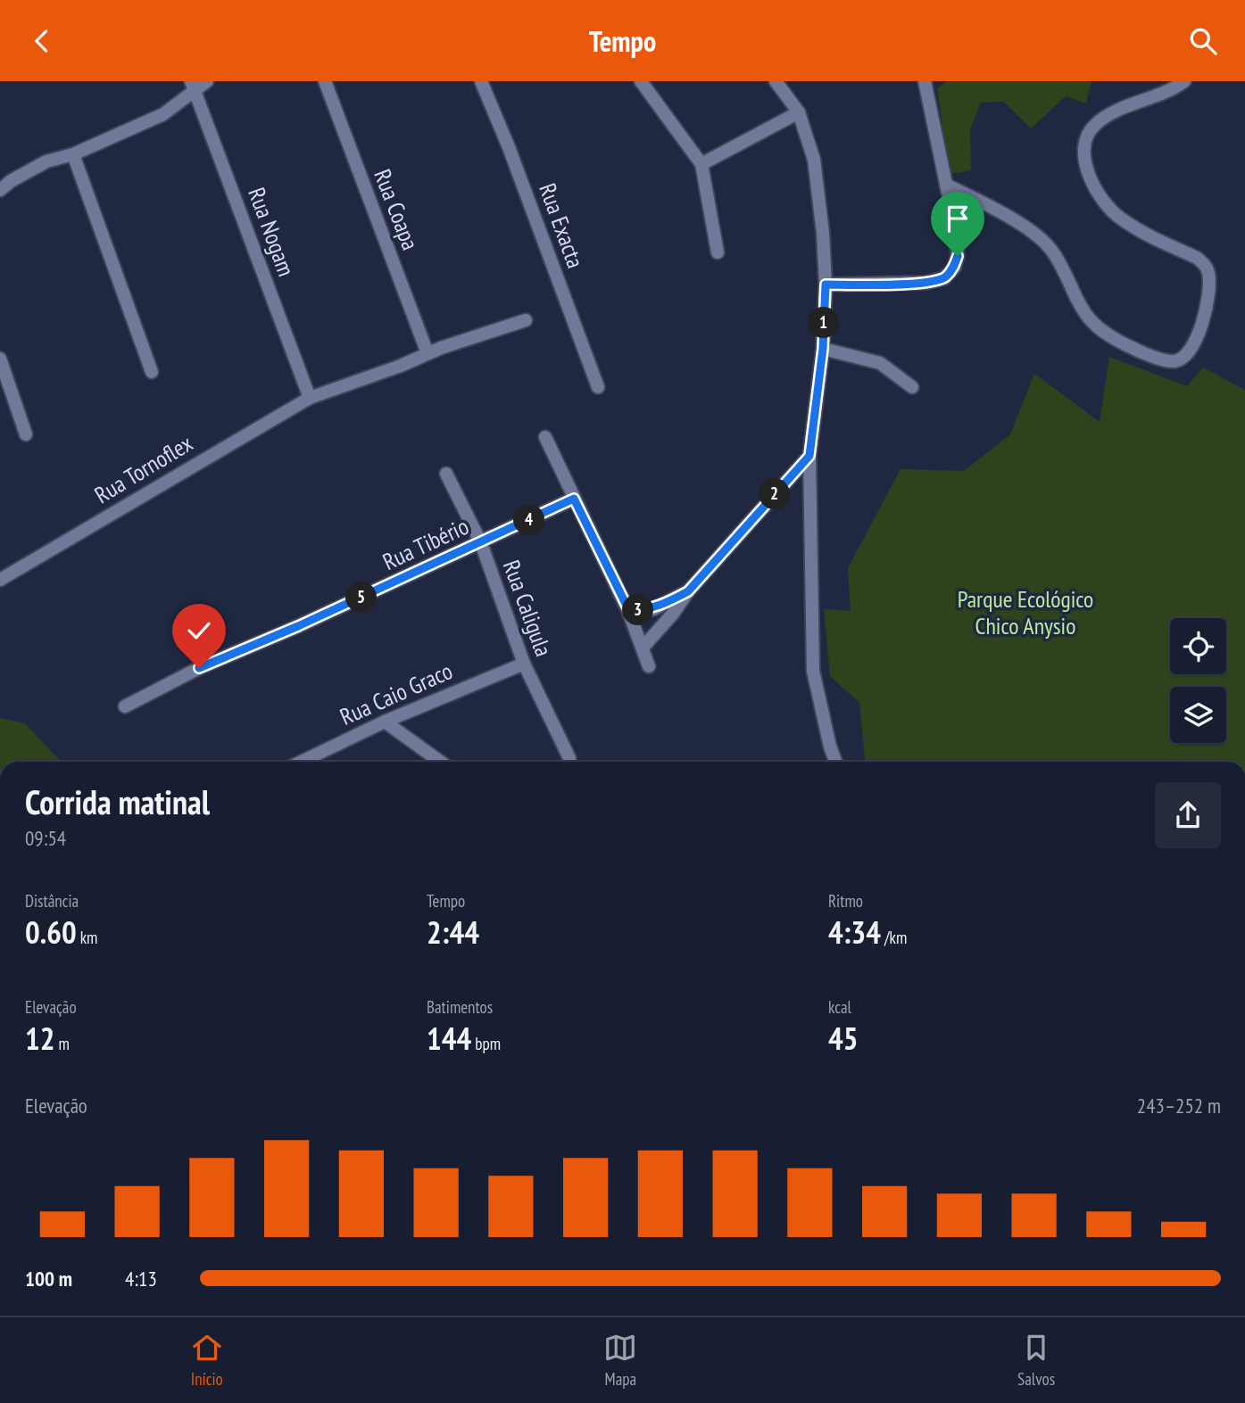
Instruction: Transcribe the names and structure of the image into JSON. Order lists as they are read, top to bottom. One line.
{"streets":{"street":["Rua Coapa","Rua Exacta","Rua Nogam","Rua Tornoflex","Rua Tibério","Rua Caligula","Rua Caio Graco"]},"crossings":[["Rua Nogam","Rua Tornoflex"],["Rua Tibério","Rua Caligula"],["Rua Caligula","Rua Caio Graco"]],"parks":["Parque Ecológico Chico Anysio"],"page":{"header":"Tempo","pins":["1","2","4","5","3"],"heading":["Corrida matinal","09:54"],"stats":[["Distância","0.60 km"],["Tempo","2:44"],["Ritmo","4:34 /km"],["Elevação","12 m"],["Batimentos","144 bpm"],["kcal","45"]],"chart":["Elevação","243–252 m"],"list":[{"name":"100 m","note":"4:13"}],"tabs":["Início","Mapa","Salvos"]}}
